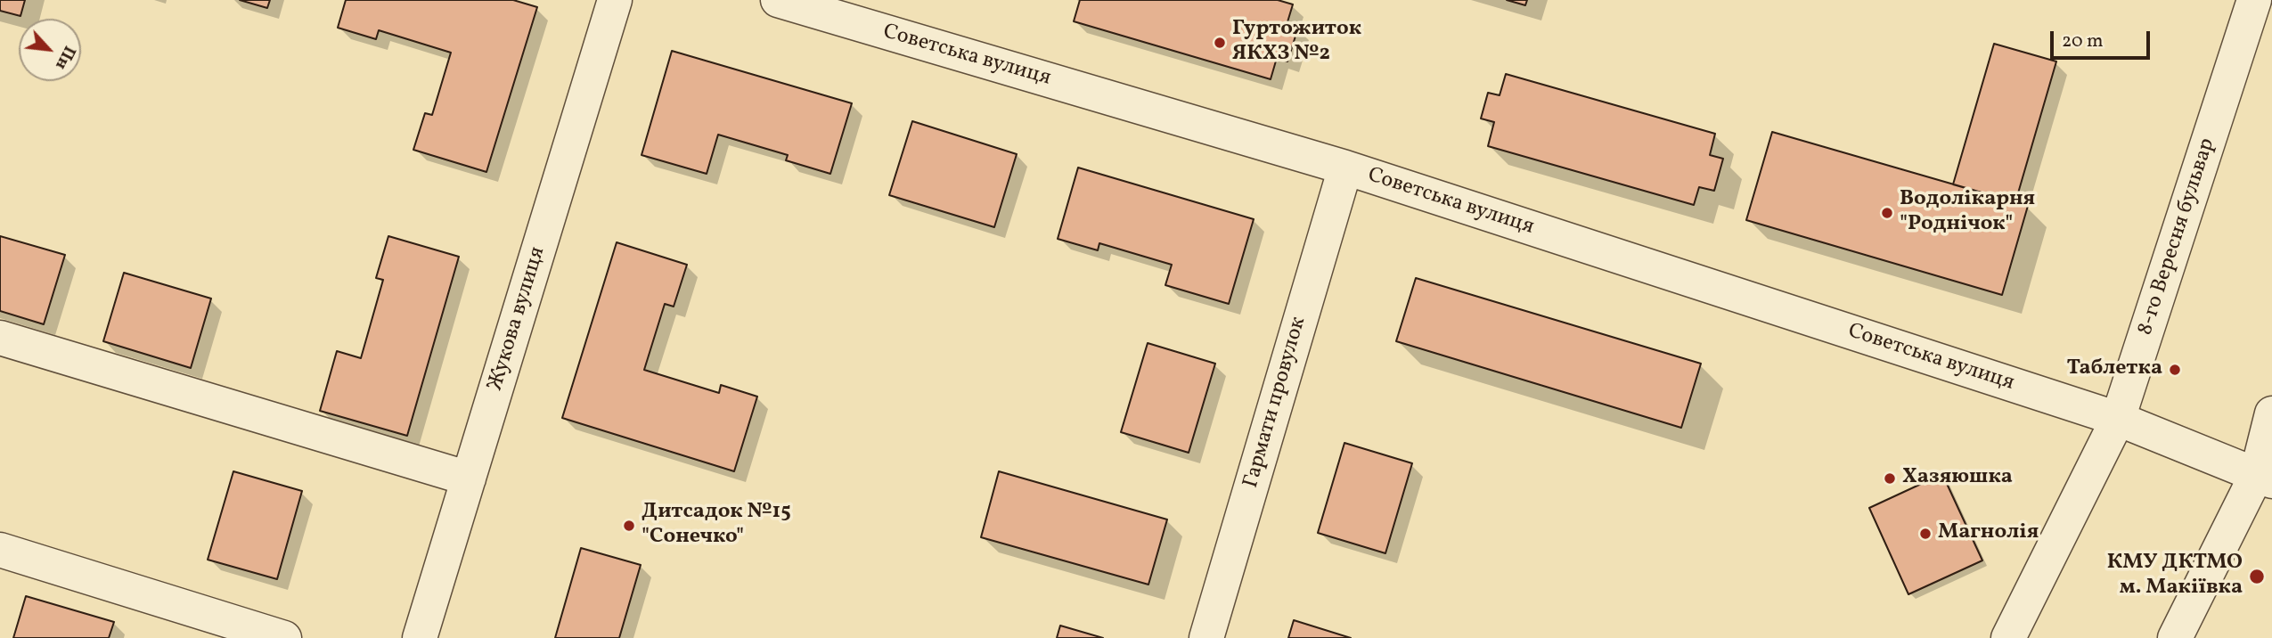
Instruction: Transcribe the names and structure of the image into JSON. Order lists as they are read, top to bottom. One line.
{"streets":{"street":["Советська вулиця","8-го Вересня бульвар","Жукова вулиця","Гармати провулок"]},"crossings":[["Советська вулиця","8-го Вересня бульвар"],["Советська вулиця","Гармати провулок"]],"places":["Гуртожиток ЯКХЗ №2","Водолікарня \"Роднічок\"","Таблетка","Хазяюшка","Дитсадок №15 \"Сонечко\"","Магнолія","КМУ ДКТМО м. Макіївка"],"scale_bar":"20 m","north":"bottom right"}
